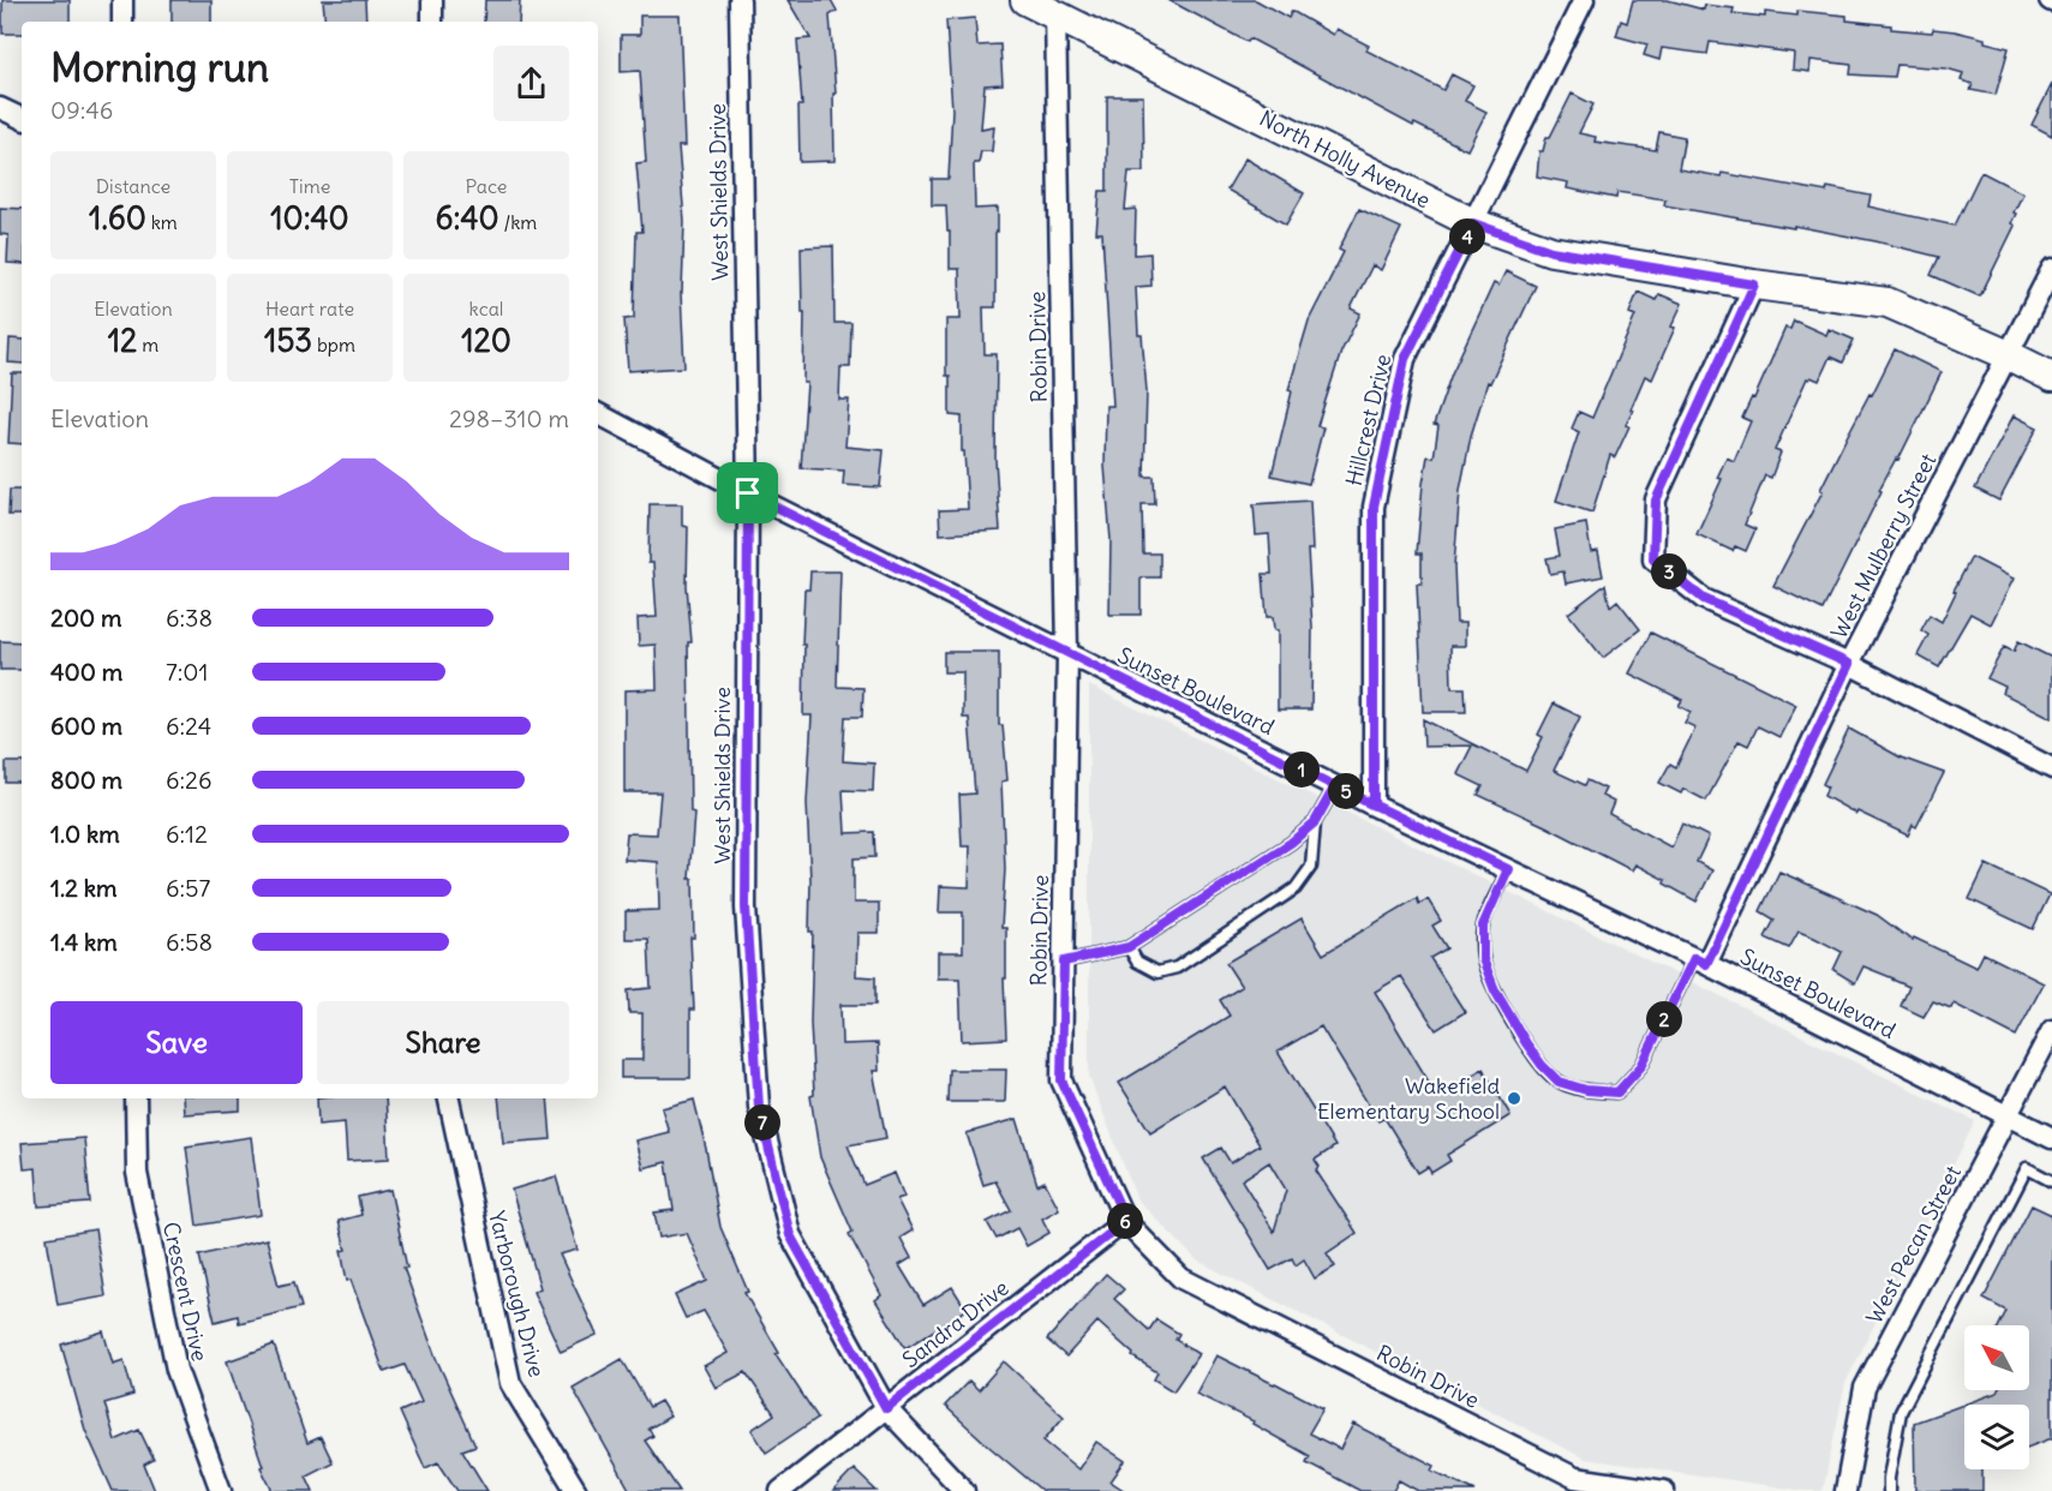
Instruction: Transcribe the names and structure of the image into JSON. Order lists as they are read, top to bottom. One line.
{"streets":{"street":["North Holly Avenue","West Shields Drive","Robin Drive","Hillcrest Drive","West Mulberry Street","Sunset Boulevard","West Pecan Street","Crescent Drive","Yarborough Drive","Sandra Drive"]},"crossings":[["North Holly Avenue","Robin Drive"],["North Holly Avenue","Hillcrest Drive"],["North Holly Avenue","West Mulberry Street"],["West Shields Drive","Sunset Boulevard"],["West Shields Drive","Sandra Drive"],["Robin Drive","Sunset Boulevard"],["Robin Drive","Sandra Drive"],["Hillcrest Drive","Sunset Boulevard"],["West Mulberry Street","Sunset Boulevard"],["Sunset Boulevard","West Pecan Street"]],"places":["Wakefield Elementary School"],"north":"top left","page":{"heading":["Morning run","09:46"],"stats":[["Distance","1.60 km"],["Time","10:40"],["Pace","6:40 /km"],["Elevation","12 m"],["Heart rate","153 bpm"],["kcal","120"]],"pins":["4","3","1","5","2","7","6"],"chart":["Elevation","298–310 m"],"list":[{"name":"200 m","note":"6:38"},{"name":"400 m","note":"7:01"},{"name":"600 m","note":"6:24"},{"name":"800 m","note":"6:26"},{"name":"1.0 km","note":"6:12"},{"name":"1.2 km","note":"6:57"},{"name":"1.4 km","note":"6:58"}],"buttons":["Save","Share"]}}
